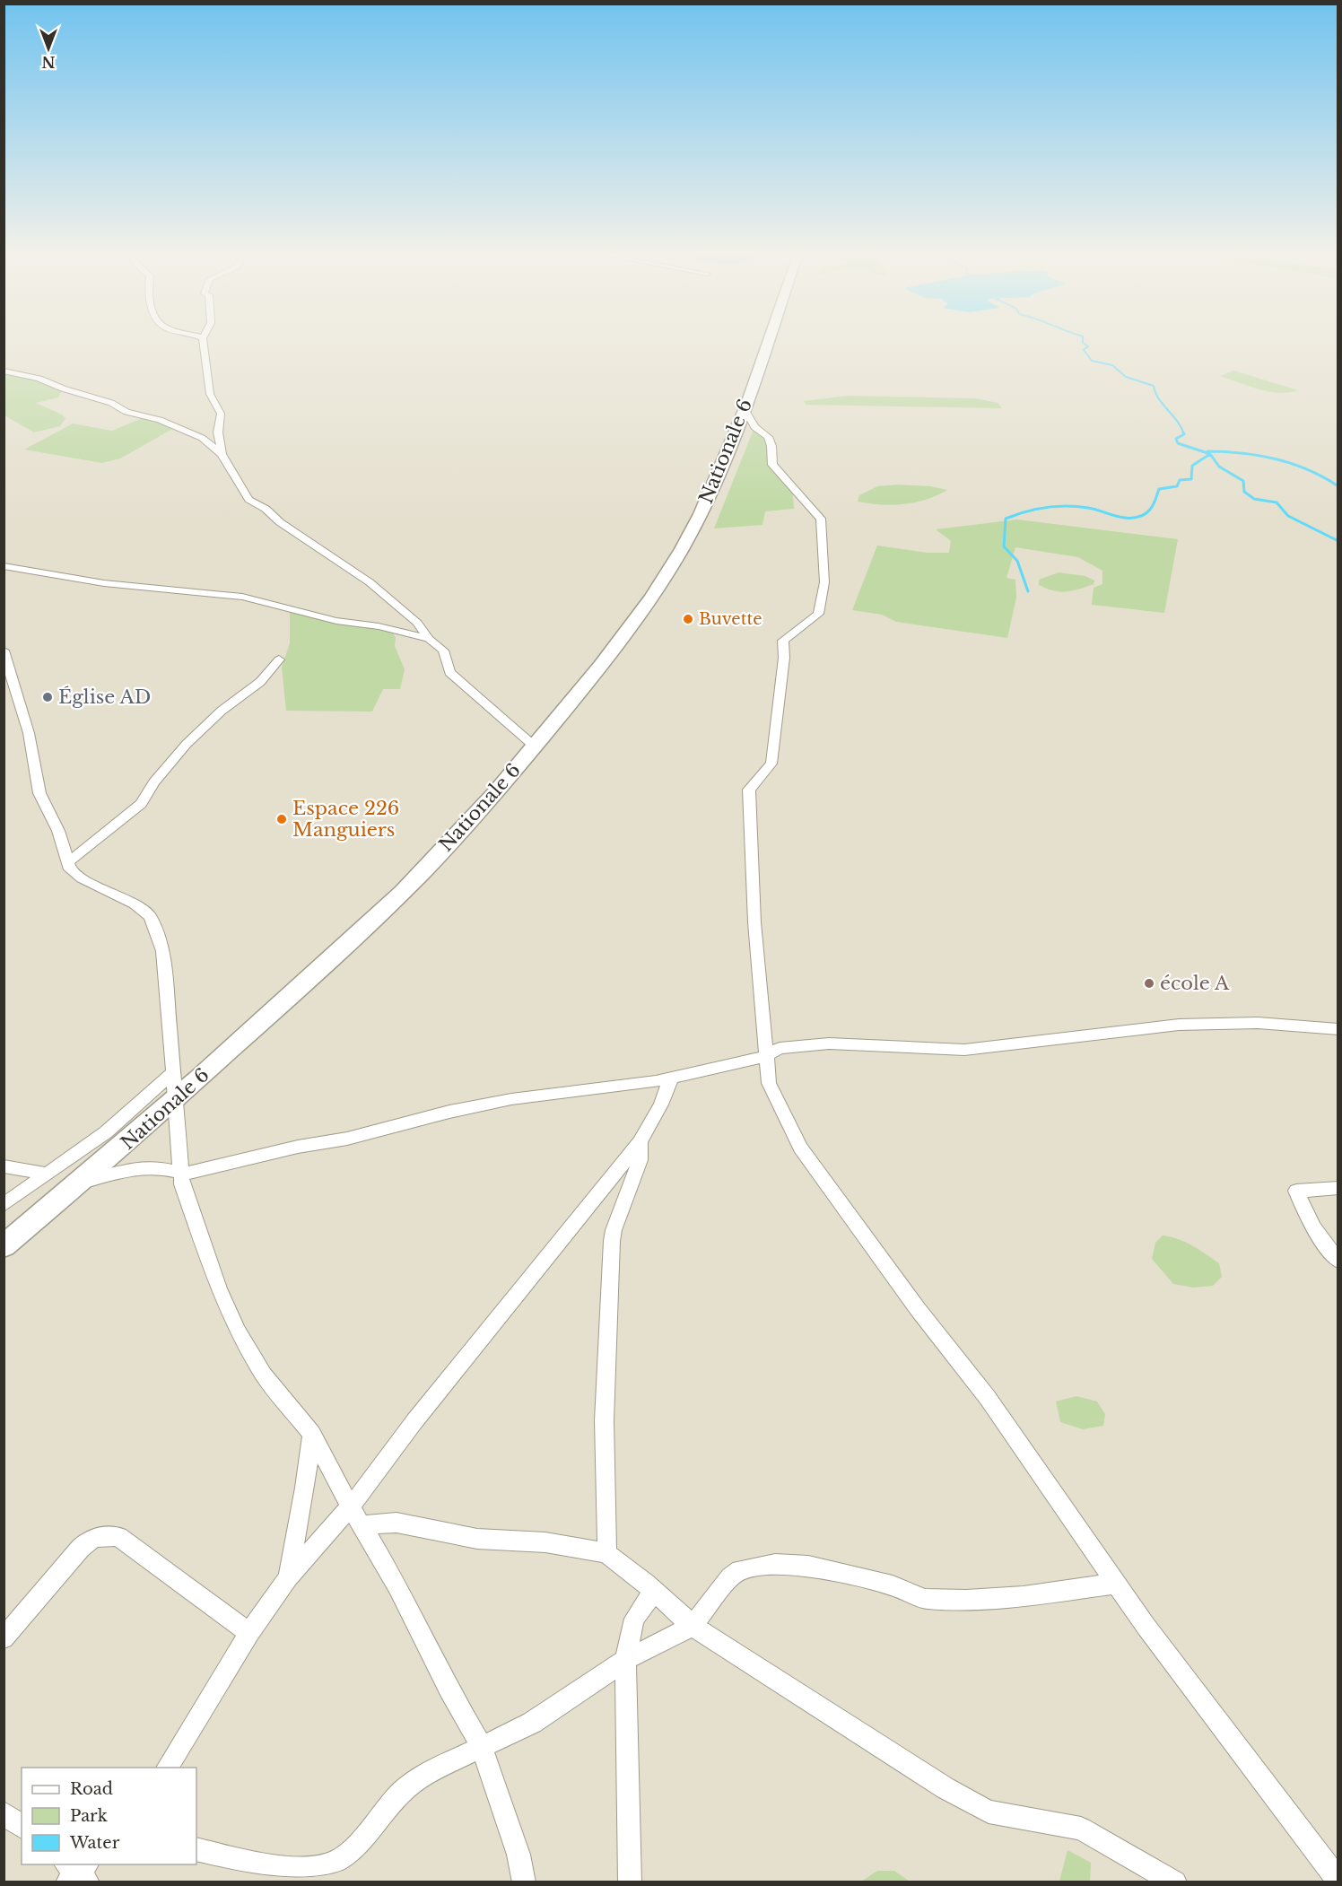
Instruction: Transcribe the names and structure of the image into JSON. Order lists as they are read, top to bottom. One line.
{"streets":{"main road":["Nationale 6"]},"places":["Buvette","Église AD","Espace 226 Manguiers","école A"],"legend":["Road","Park","Water"],"north":"bottom"}
